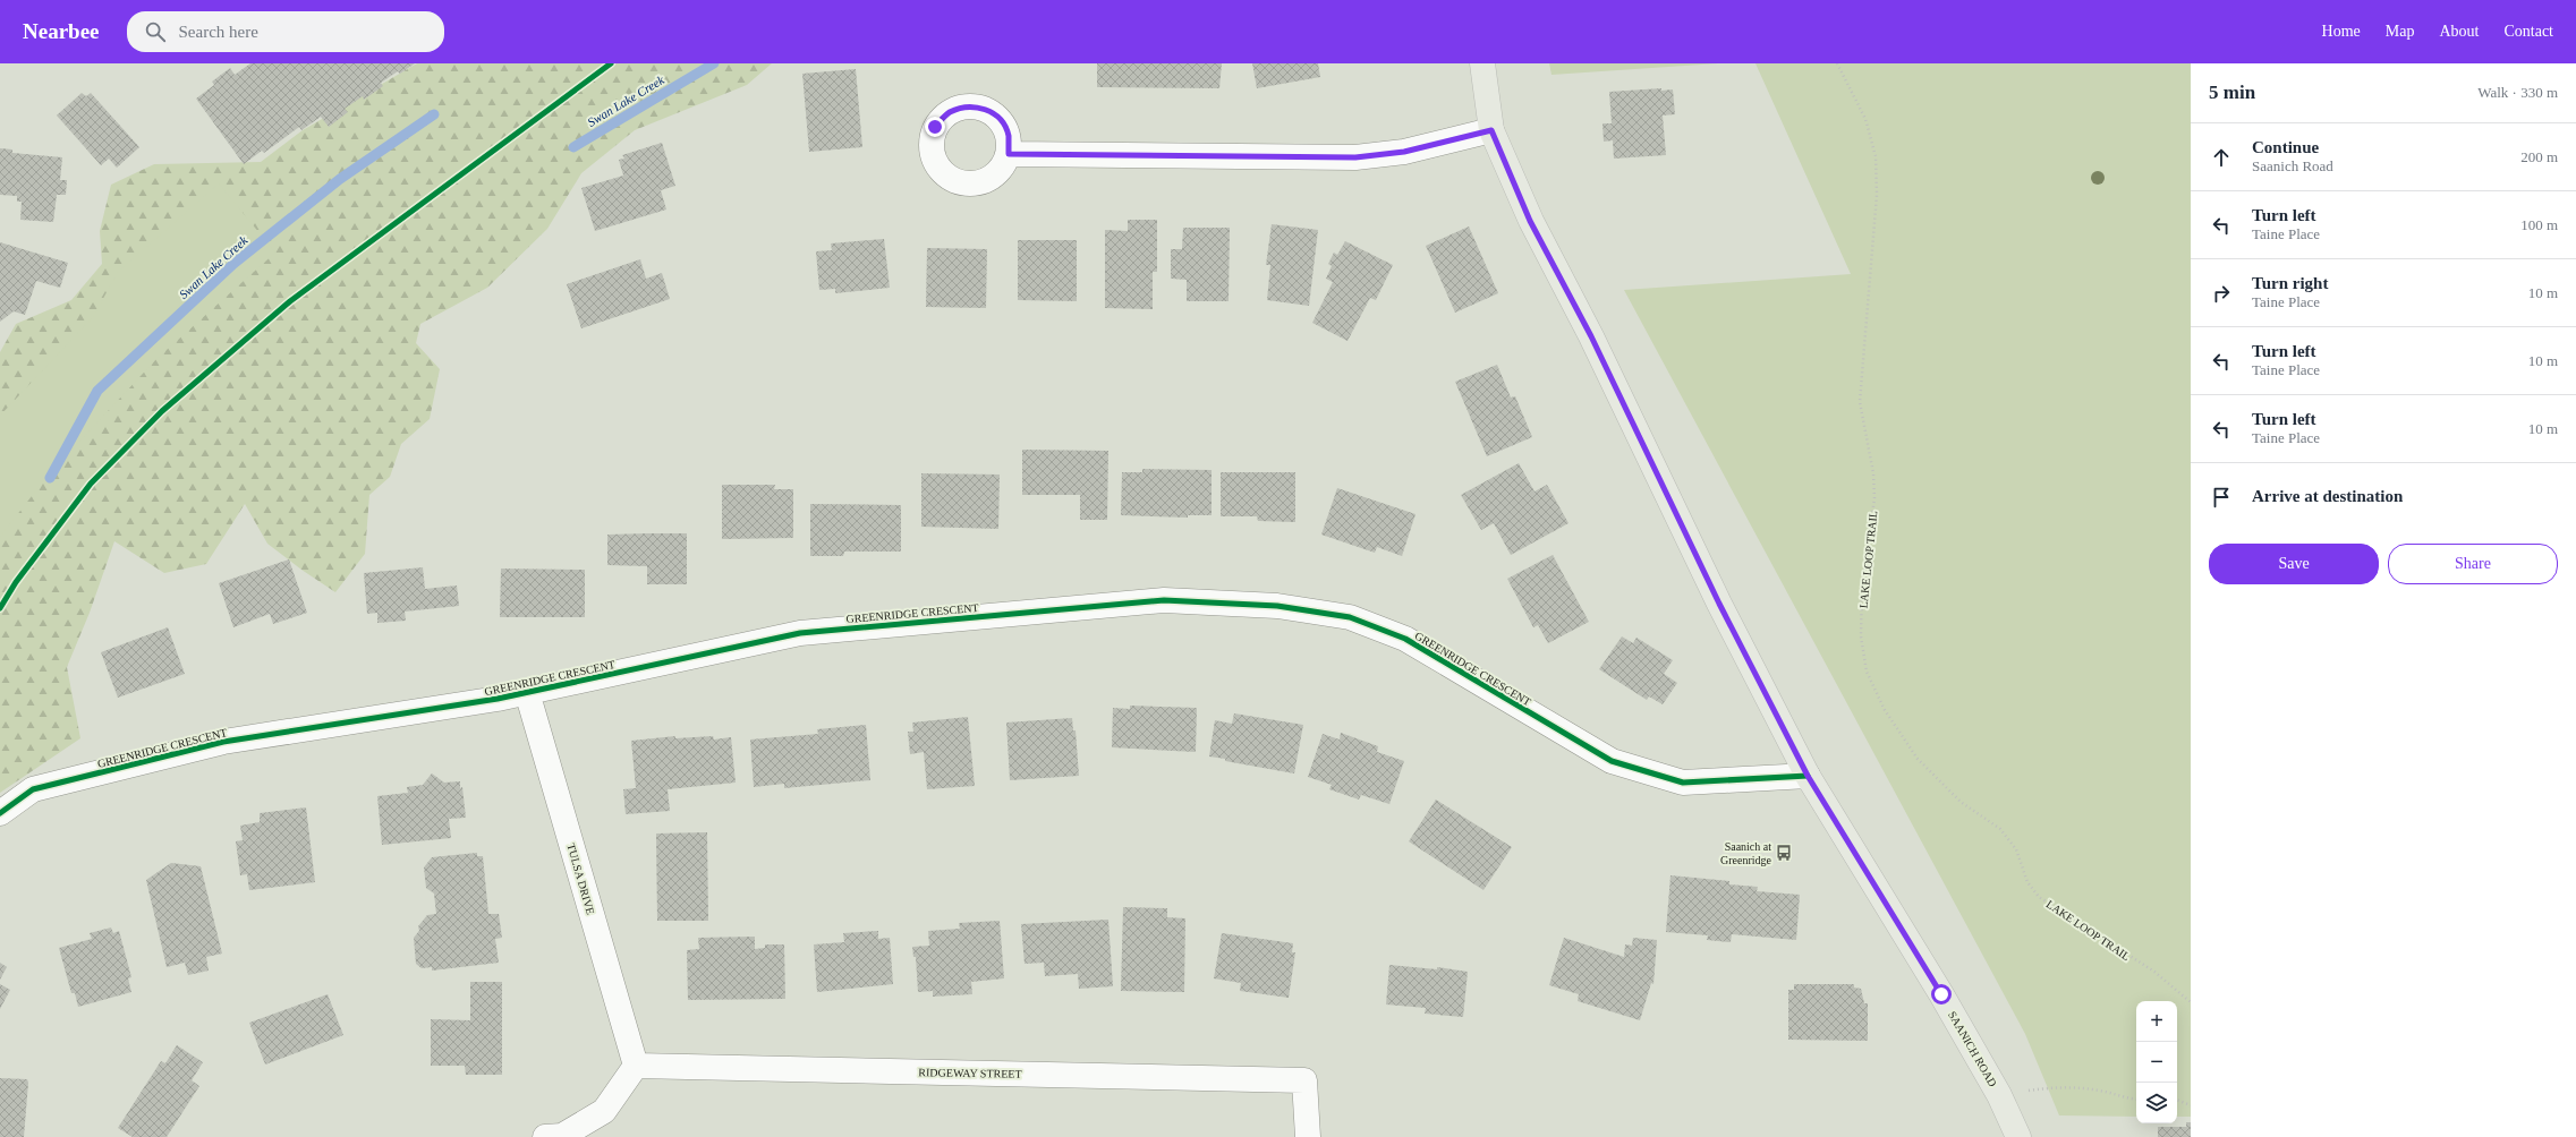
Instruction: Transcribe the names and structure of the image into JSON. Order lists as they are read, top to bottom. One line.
{"streets":{"main road":["SAANICH ROAD"],"street":["GREENRIDGE CRESCENT","TULSA DRIVE","RIDGEWAY STREET"],"path":["LAKE LOOP TRAIL"]},"crossings":[["GREENRIDGE CRESCENT","TULSA DRIVE"],["GREENRIDGE CRESCENT","SAANICH ROAD"],["TULSA DRIVE","RIDGEWAY STREET"]],"water":["Swan Lake Creek"],"places":{"bus stop":["Saanich at Greenridge"]},"page":{"header":"Nearbee","search":"Search here","nav":["Home","Map","About","Contact"],"heading":["5 min","Walk · 330 m"],"list":[["Continue","Saanich Road","200 m"],["Turn left","Taine Place","100 m"],["Turn right","Taine Place","10 m"],["Turn left","Taine Place","10 m"],["Turn left","Taine Place","10 m"],"Arrive at destination"],"buttons":["Save","Share"],"map_buttons":["+","−"]}}
